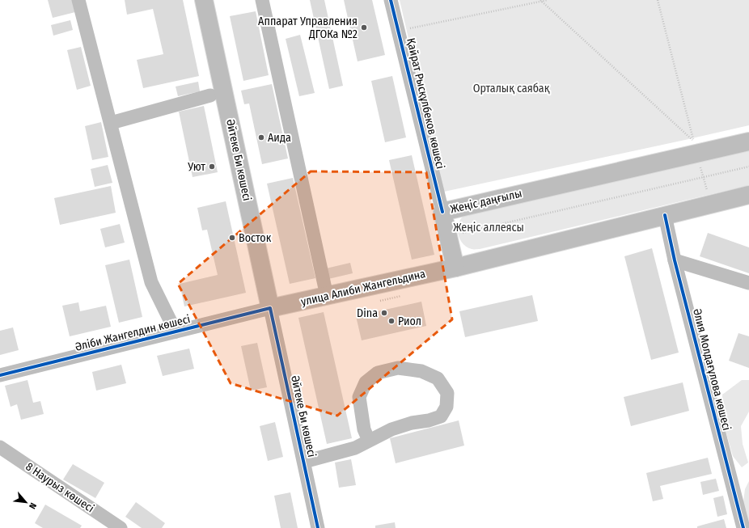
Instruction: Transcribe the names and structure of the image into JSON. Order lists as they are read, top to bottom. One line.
{"streets":{"main road":["Әйтеке Би көшесі","Жеңіс даңғылы","улица Алиби Жангельдина"],"street":["Қайрат Рысқұлбеков көшесі","Әліби Жангелдин көшесі","Әлия Молдағұлова көшесі","8 Наурыз көшесі"]},"crossings":[["Қайрат Рысқұлбеков көшесі","Жеңіс даңғылы"],["Әйтеке Би көшесі","улица Алиби Жангельдина"],["Әйтеке Би көшесі","Әліби Жангелдин көшесі"],["Жеңіс даңғылы","улица Алиби Жангельдина"],["улица Алиби Жангельдина","Әліби Жангелдин көшесі"]],"parks":["Орталық саябақ","Жеңіс аллеясы"],"places":["Аппарат Управления ДГОКа №2","Аида","Уют","Восток","Dina","Риол"],"north":"bottom right"}
